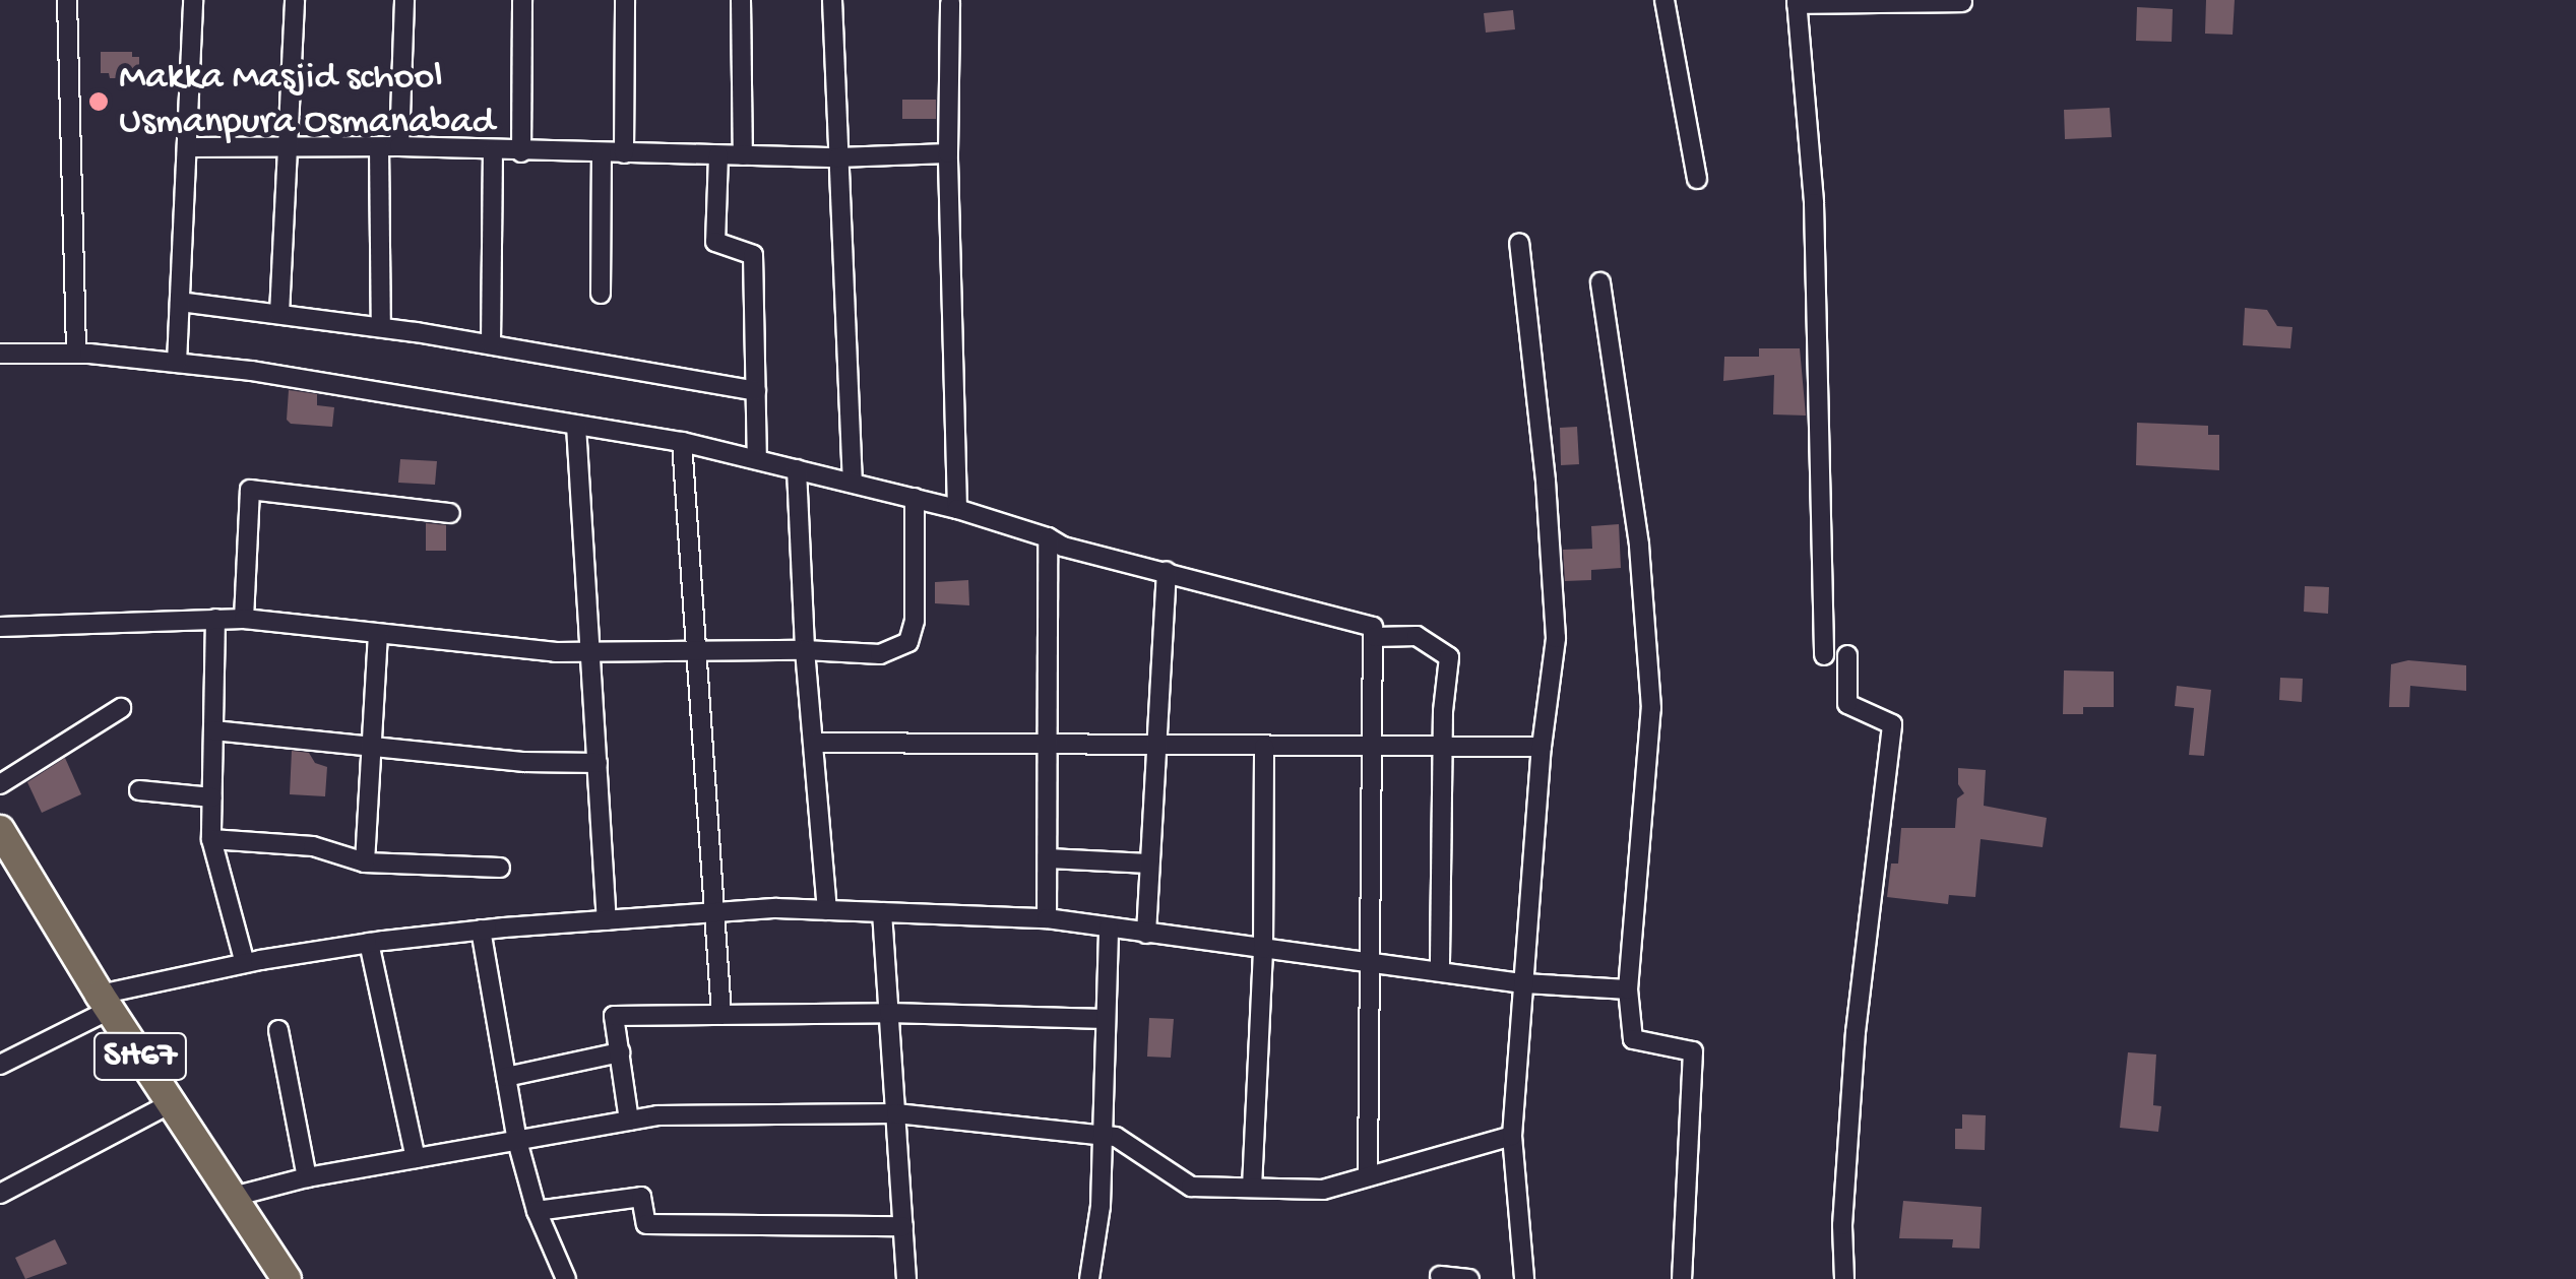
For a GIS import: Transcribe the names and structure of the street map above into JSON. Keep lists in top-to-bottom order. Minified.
{"streets":{"main road":["SH67"]},"places":["Makka Masjid school Usmanpura Osmanabad"]}
